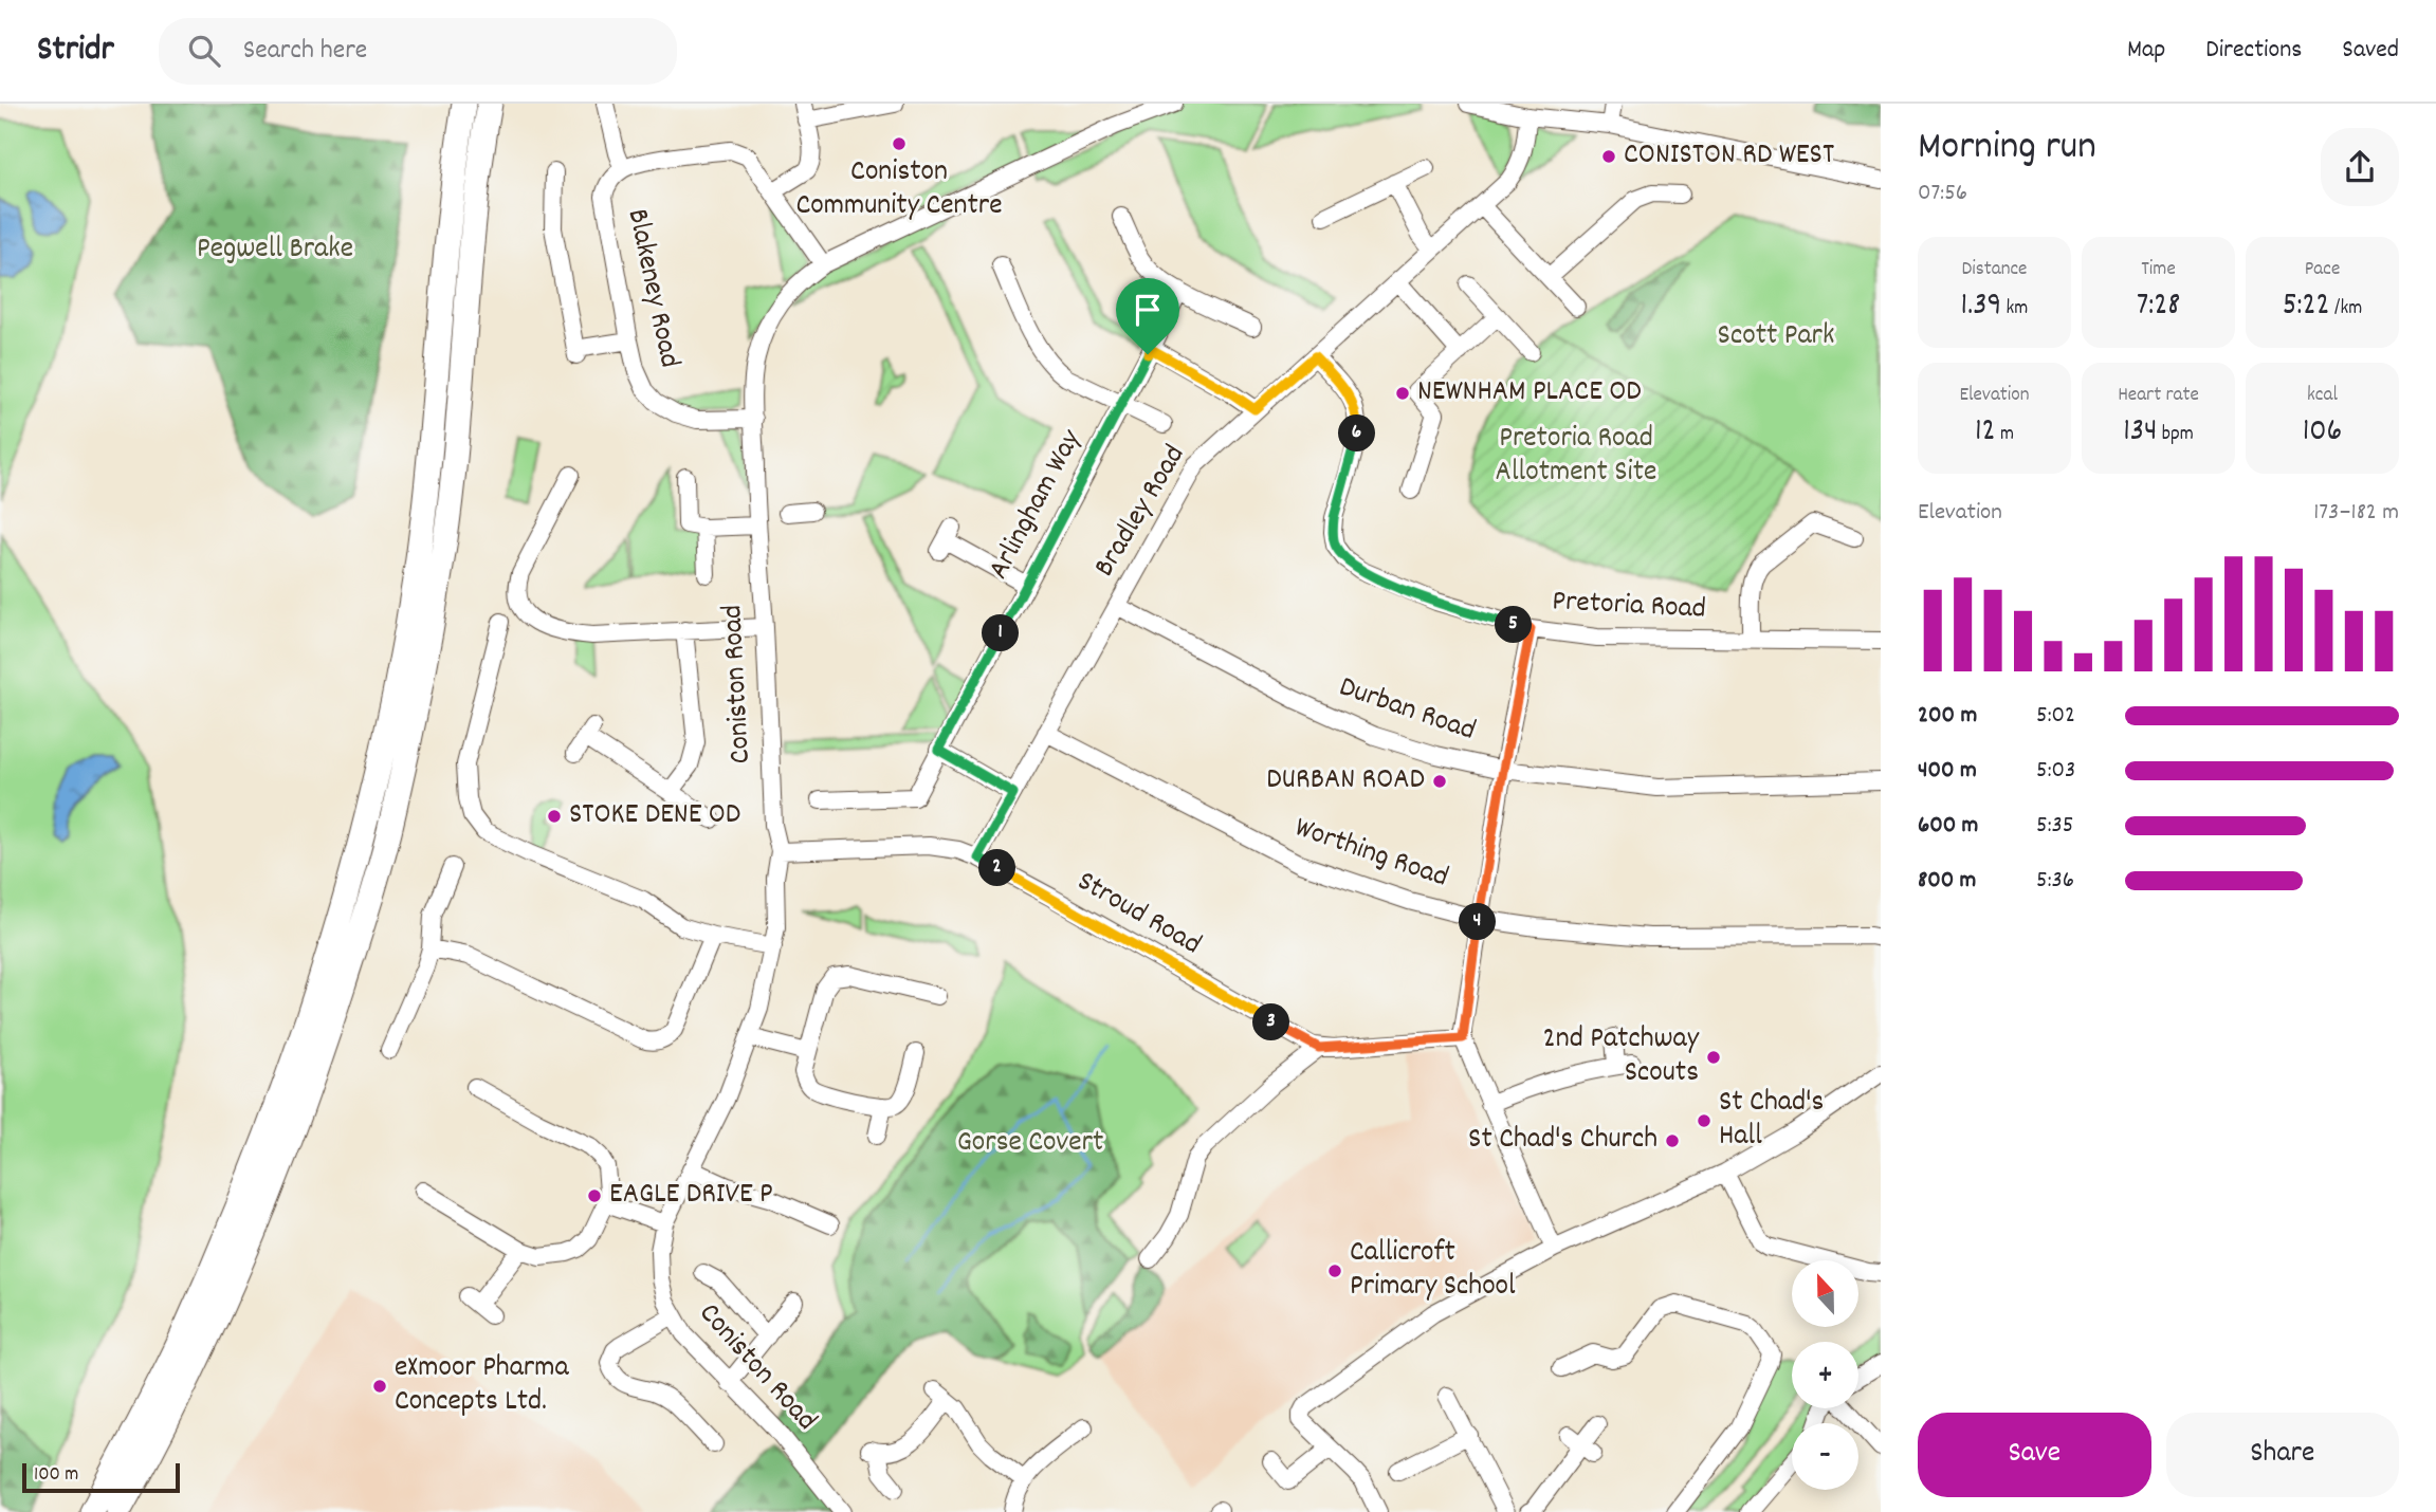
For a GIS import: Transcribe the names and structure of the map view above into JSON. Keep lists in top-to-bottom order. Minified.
{"streets":{"street":["Blakeney Road","Arlingham Way","Bradley Road","Pretoria Road","Coniston Road","Durban Road","Worthing Road","Stroud Road"]},"crossings":[["Blakeney Road","Coniston Road"],["Bradley Road","Pretoria Road"],["Bradley Road","Durban Road"],["Bradley Road","Worthing Road"],["Bradley Road","Stroud Road"],["Coniston Road","Stroud Road"]],"parks":["Pegwell Brake","Scott Park","Pretoria Road Allotment Site","Gorse Covert"],"places":["Coniston Community Centre","CONISTON RD WEST","NEWNHAM PLACE OD","DURBAN ROAD","STOKE DENE OD","2nd Patchway Scouts","St Chad's Hall","St Chad's Church","EAGLE DRIVE P","Callicroft Primary School","eXmoor Pharma Concepts Ltd."],"scale_bar":"100 m","north":"top","page":{"header":"Stridr","search":"Search here","nav":["Map","Directions","Saved"],"heading":["Morning run","07:56"],"stats":[["Distance","1.39 km"],["Time","7:28"],["Pace","5:22 /km"],["Elevation","12 m"],["Heart rate","134 bpm"],["kcal","106"]],"pins":["6","5","1","2","4","3"],"chart":["Elevation","173–182 m"],"list":[{"name":"200 m","note":"5:02"},{"name":"400 m","note":"5:03"},{"name":"600 m","note":"5:35"},{"name":"800 m","note":"5:36"}],"map_buttons":["+","−"],"buttons":["Save","Share"],"scale":"100 m"}}
